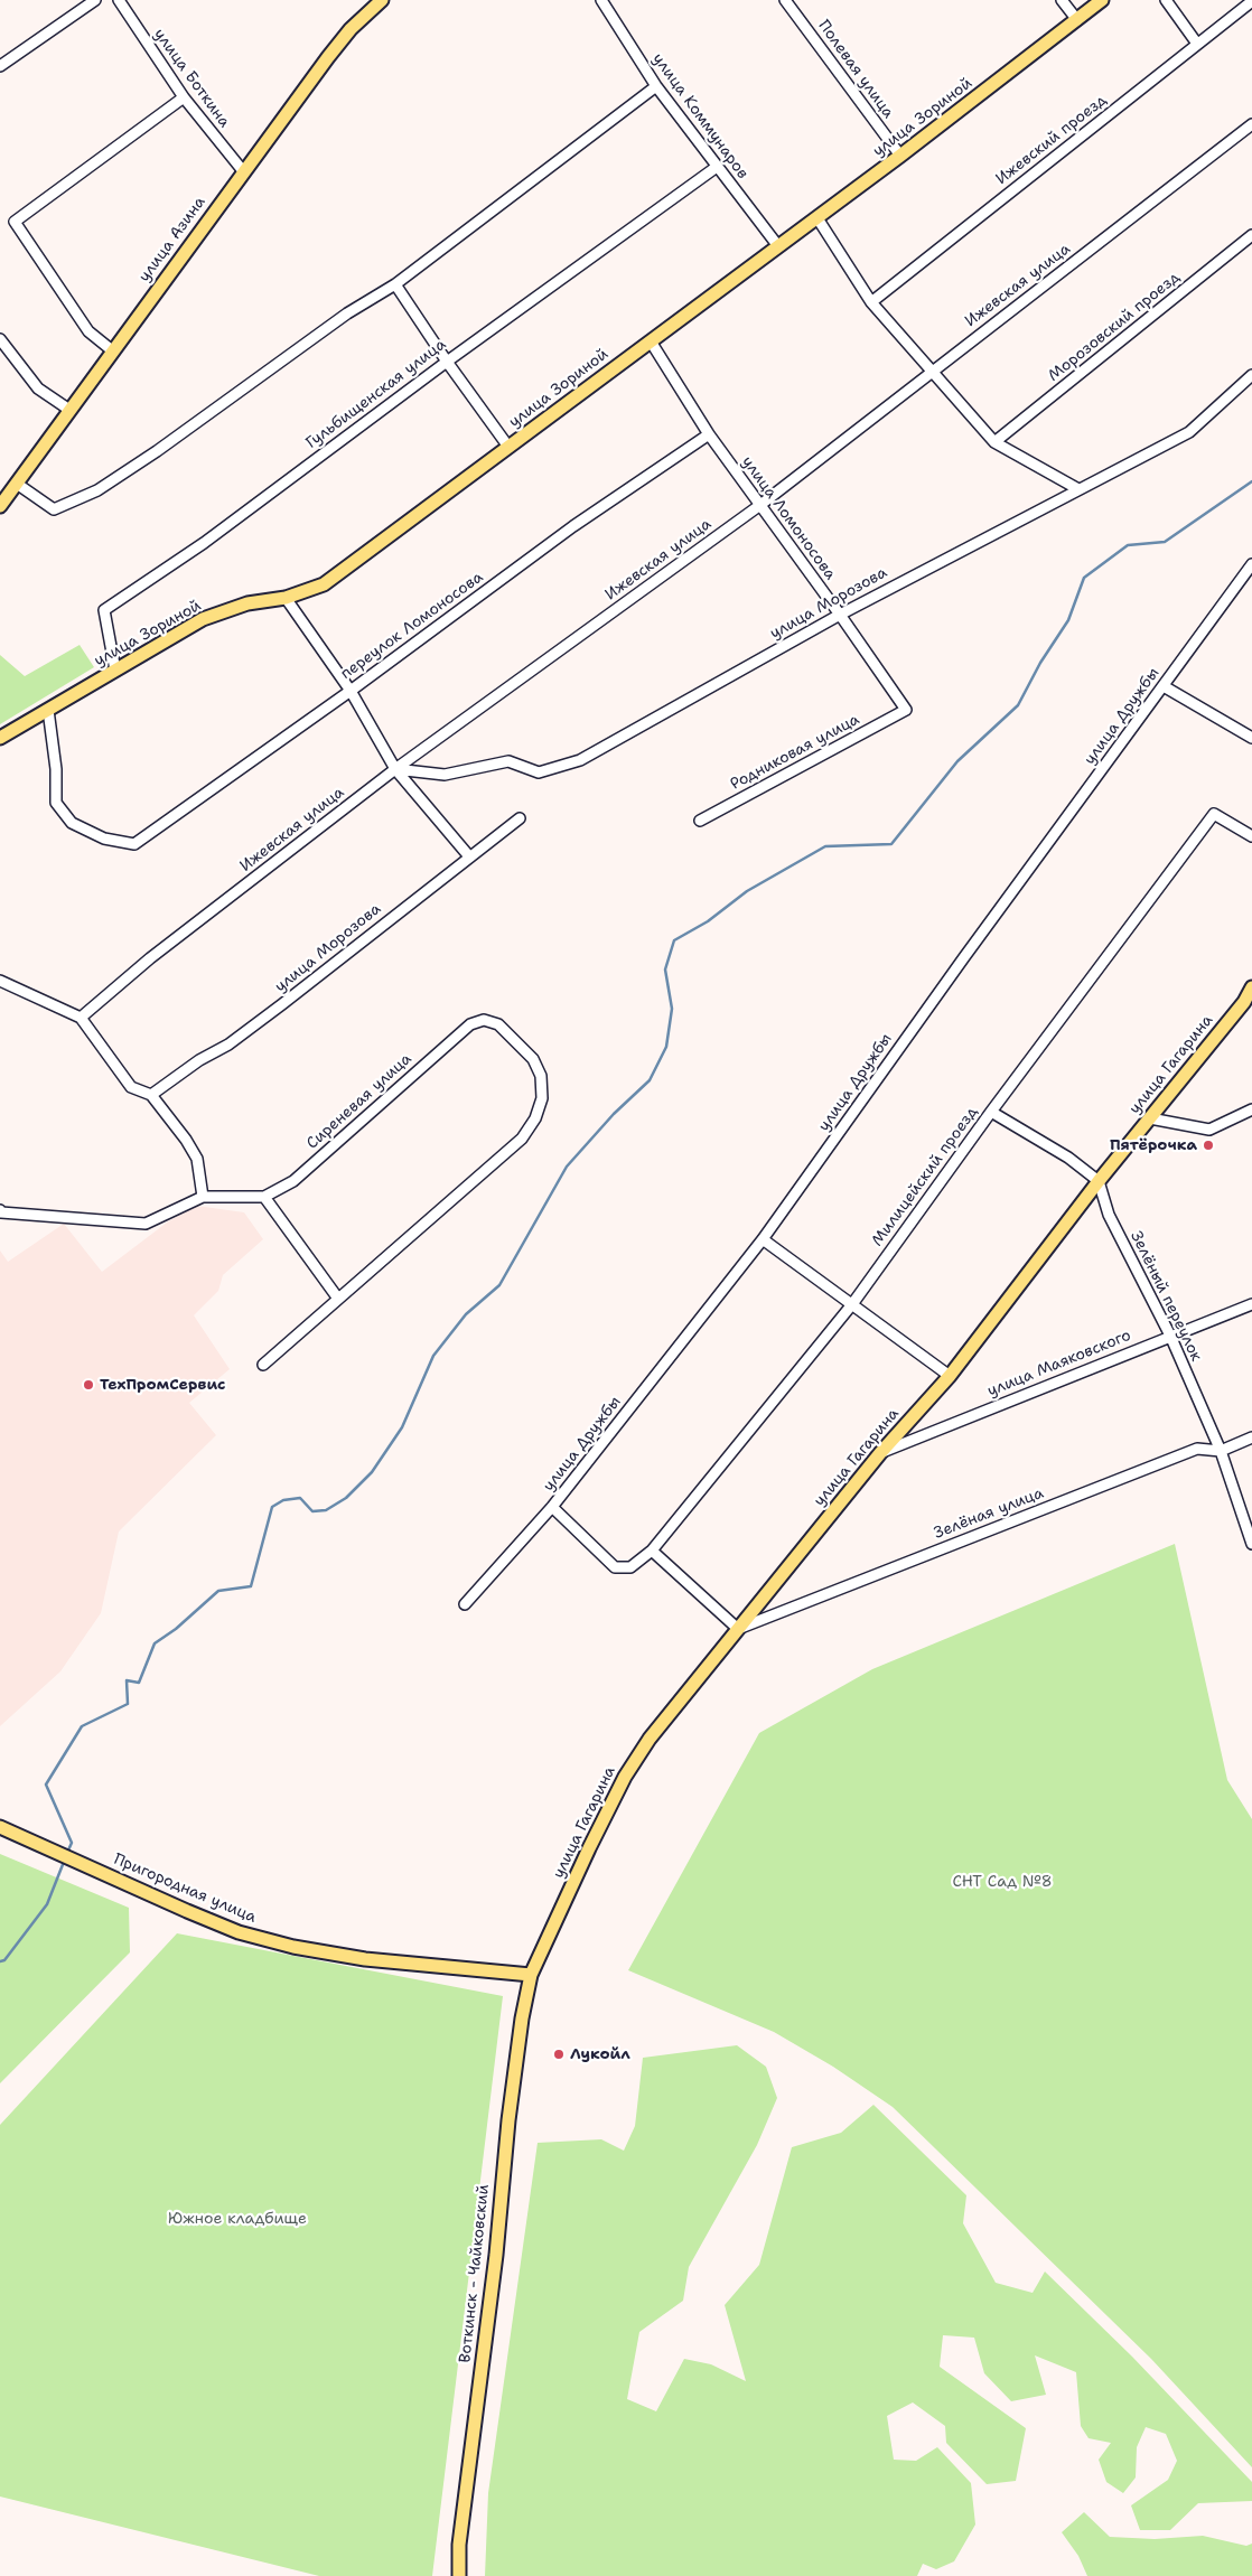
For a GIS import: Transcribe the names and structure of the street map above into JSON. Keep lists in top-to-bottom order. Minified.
{"streets":{"main road":["улица Зориной","улица Азина","улица Гагарина","Пригородная улица","Воткинск - Чайковский"],"street":["Полевая улица","улица Боткина","улица Коммунаров","Ижевский проезд","Ижевская улица","Морозовский проезд","Гульбищенская улица","улица Ломоносова","улица Морозова","переулок Ломоносова","улица Дружбы","Родниковая улица","Сиреневая улица","Милицейский проезд","Зелёный переулок","улица Маяковского","Зелёная улица"]},"crossings":[["Полевая улица","улица Зориной"],["улица Боткина","улица Азина"],["улица Коммунаров","улица Зориной"],["улица Коммунаров","Гульбищенская улица"],["улица Зориной","Гульбищенская улица"],["улица Зориной","улица Ломоносова"],["улица Зориной","переулок Ломоносова"],["Ижевская улица","улица Ломоносова"],["Ижевская улица","улица Морозова"],["улица Ломоносова","улица Морозова"],["улица Ломоносова","переулок Ломоносова"],["улица Ломоносова","Родниковая улица"],["улица Дружбы","Милицейский проезд"],["улица Гагарина","Зелёный переулок"],["улица Гагарина","улица Маяковского"],["улица Гагарина","Зелёная улица"],["улица Гагарина","Пригородная улица"],["улица Гагарина","Воткинск - Чайковский"],["Зелёный переулок","улица Маяковского"],["Зелёный переулок","Зелёная улица"],["Пригородная улица","Воткинск - Чайковский"]],"parks":["СНТ Сад №8","Южное кладбище"],"places":["Пятёрочка","ТехПромСервис","Лукойл"]}
